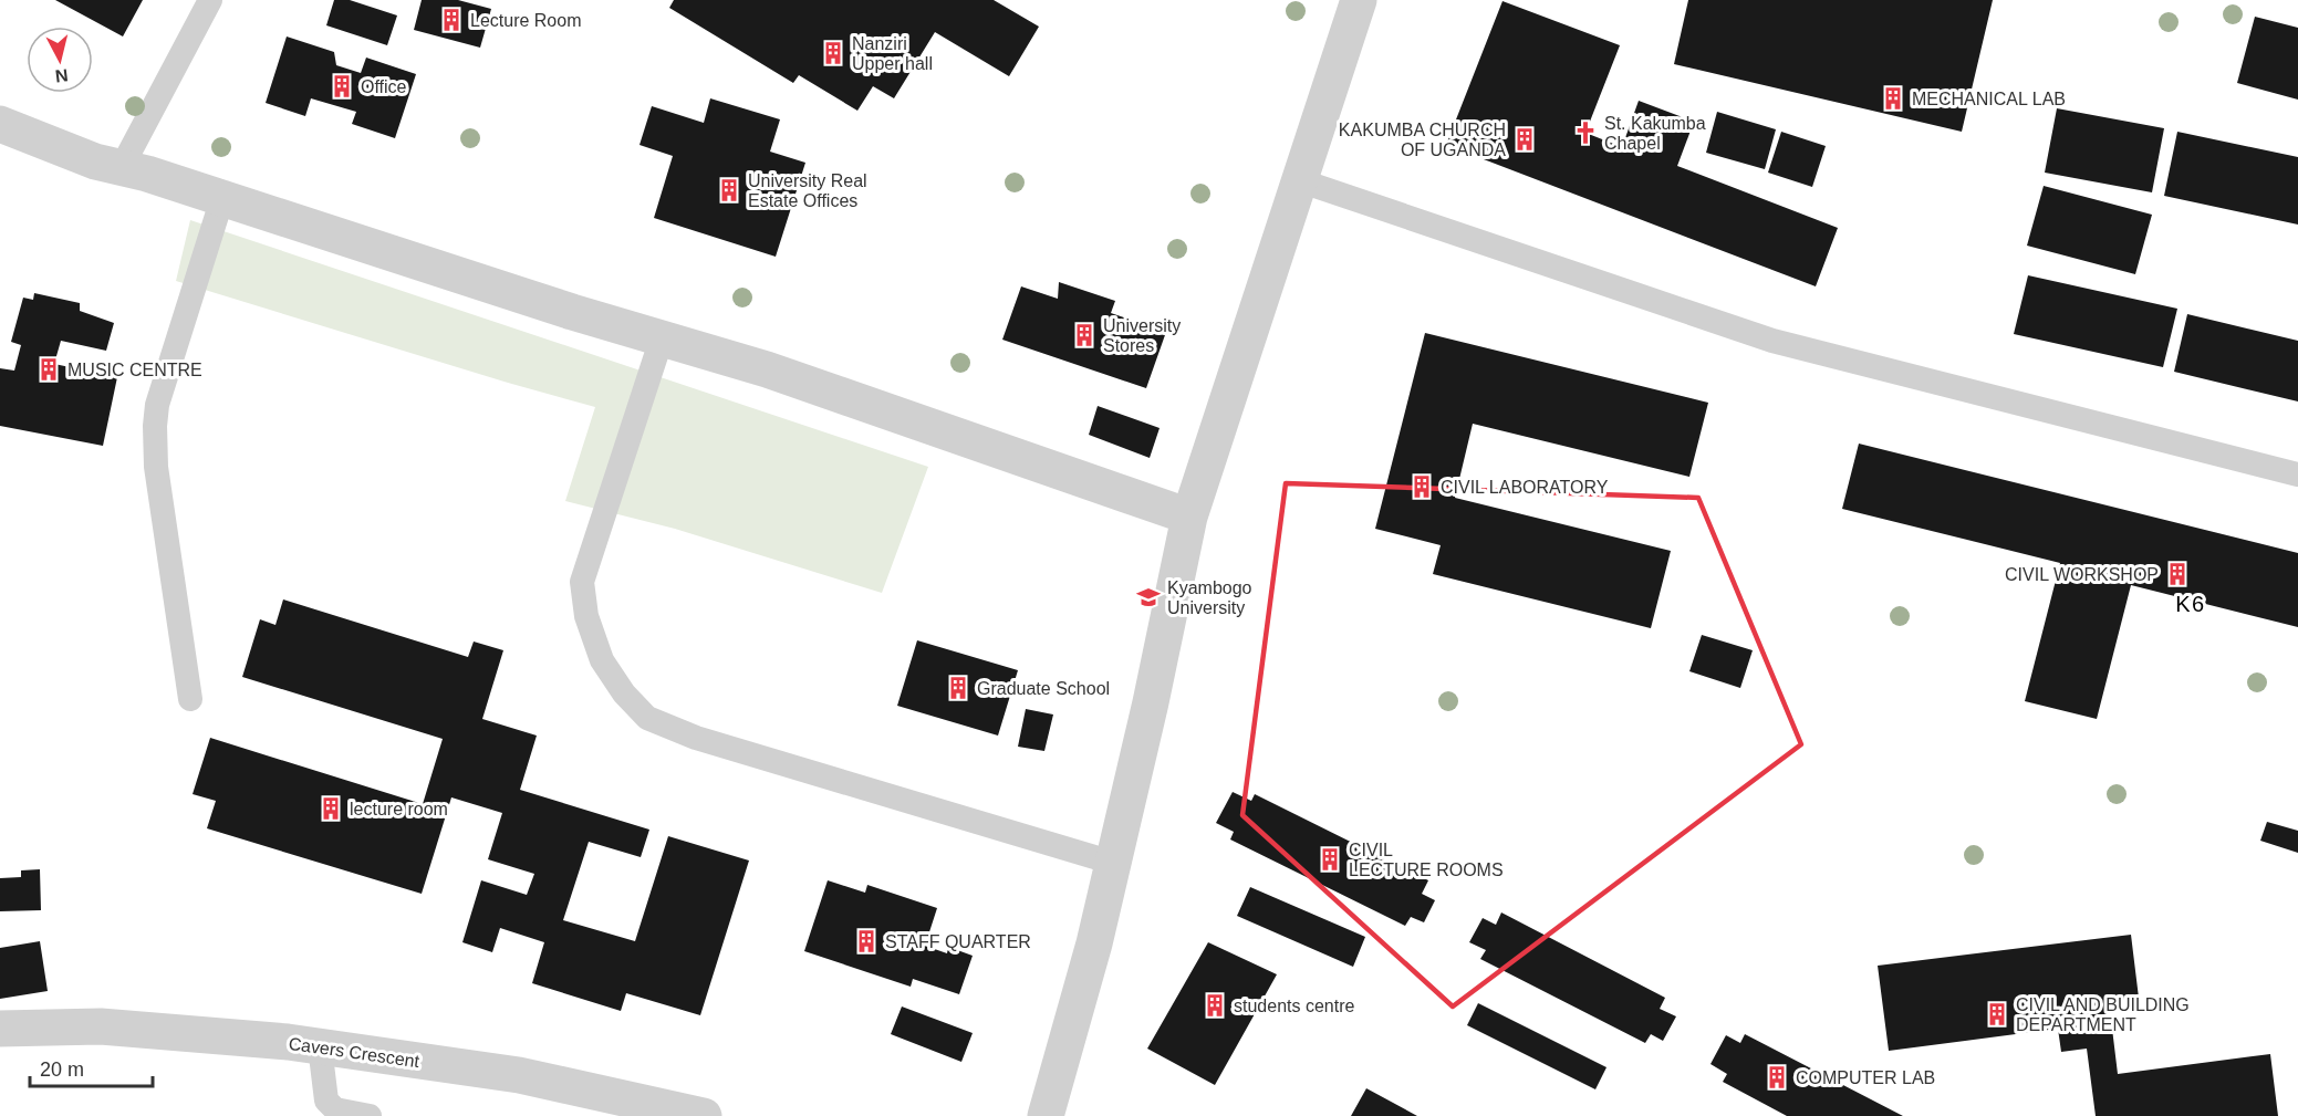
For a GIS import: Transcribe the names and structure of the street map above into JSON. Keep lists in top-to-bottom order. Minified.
{"streets":{"street":["Cavers Crescent"]},"districts":["K6"],"places":{"building":["Lecture Room","Nanziri Upper hall","Office","MECHANICAL LAB","KAKUMBA CHURCH OF UGANDA","University Real Estate Offices","University Stores","MUSIC CENTRE","CIVIL LABORATORY","CIVIL WORKSHOP","Graduate School","lecture room","CIVIL LECTURE ROOMS","STAFF QUARTER","students centre","CIVIL AND BUILDING DEPARTMENT","COMPUTER LAB"],"church":["St. Kakumba Chapel"],"school or university":["Kyambogo University"]},"scale_bar":"20 m","north":"bottom"}
